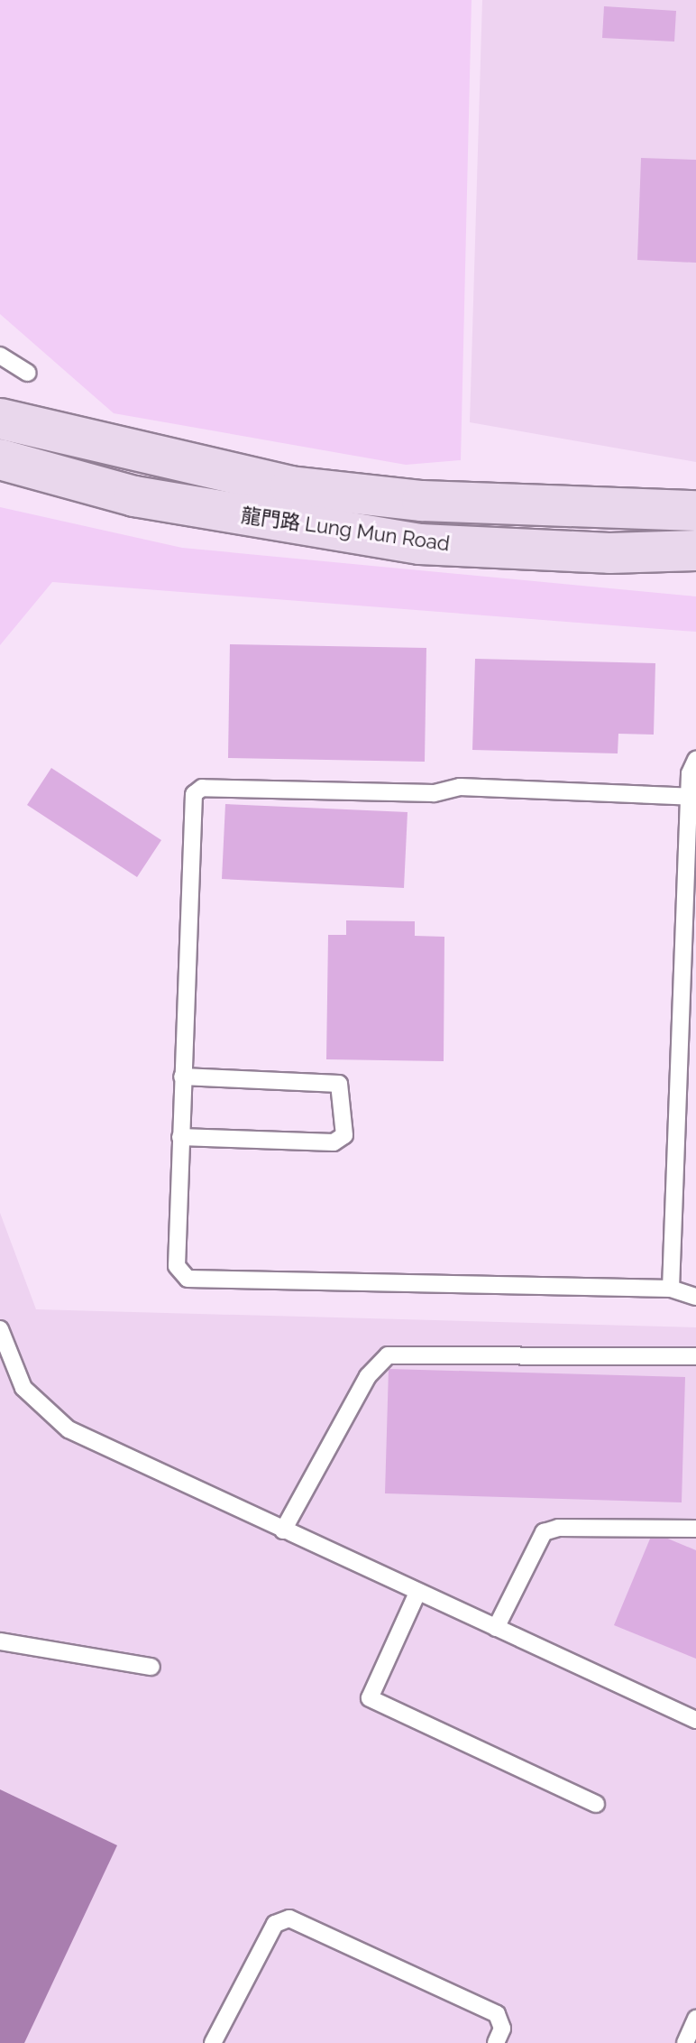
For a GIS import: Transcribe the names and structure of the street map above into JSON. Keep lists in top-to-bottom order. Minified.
{"streets":{"main road":["龍門路 Lung Mun Road"]}}
